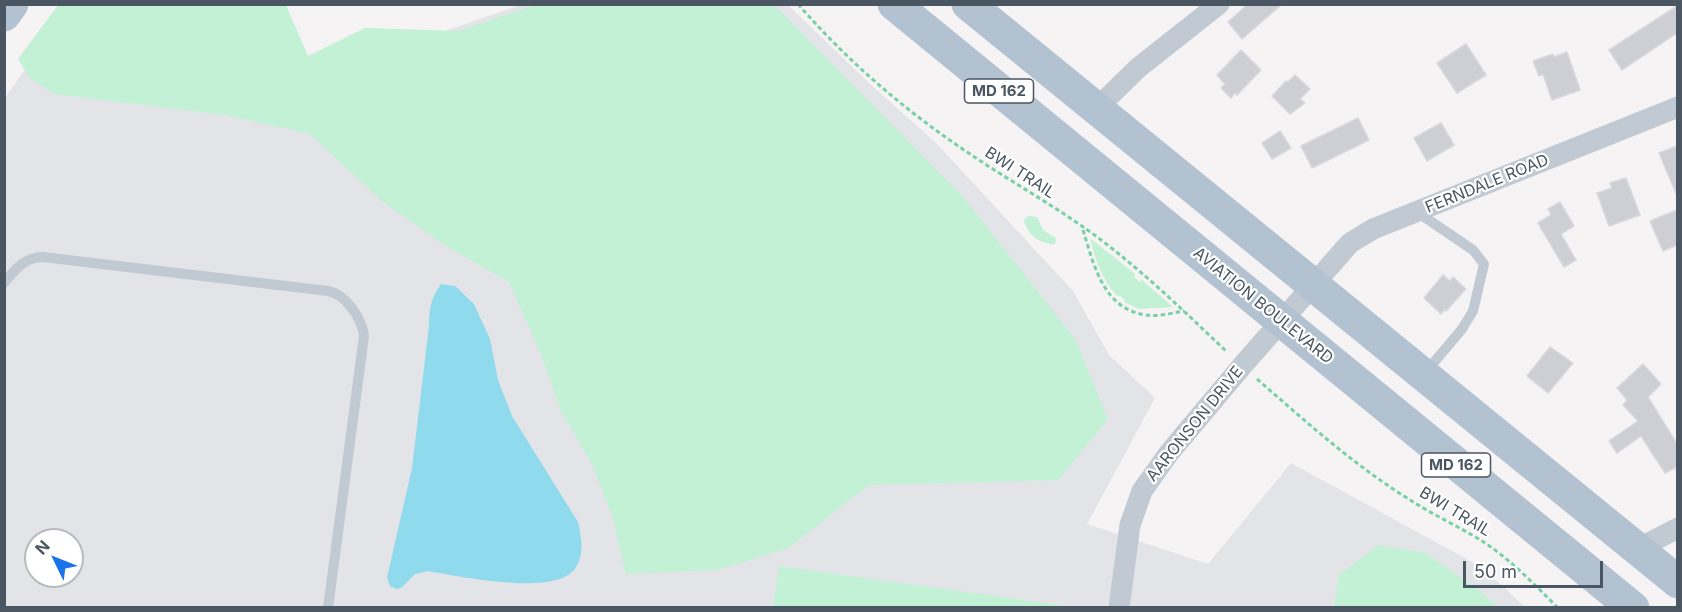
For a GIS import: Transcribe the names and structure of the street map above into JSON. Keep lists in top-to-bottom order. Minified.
{"streets":{"main road":["MD 162","AVIATION BOULEVARD"],"street":["FERNDALE ROAD","AARONSON DRIVE"],"path":["BWI TRAIL"]},"crossings":[["MD 162","FERNDALE ROAD"],["FERNDALE ROAD","AVIATION BOULEVARD"],["FERNDALE ROAD","AARONSON DRIVE"],["AVIATION BOULEVARD","AARONSON DRIVE"]],"scale_bar":"50 m","north":"top left"}
